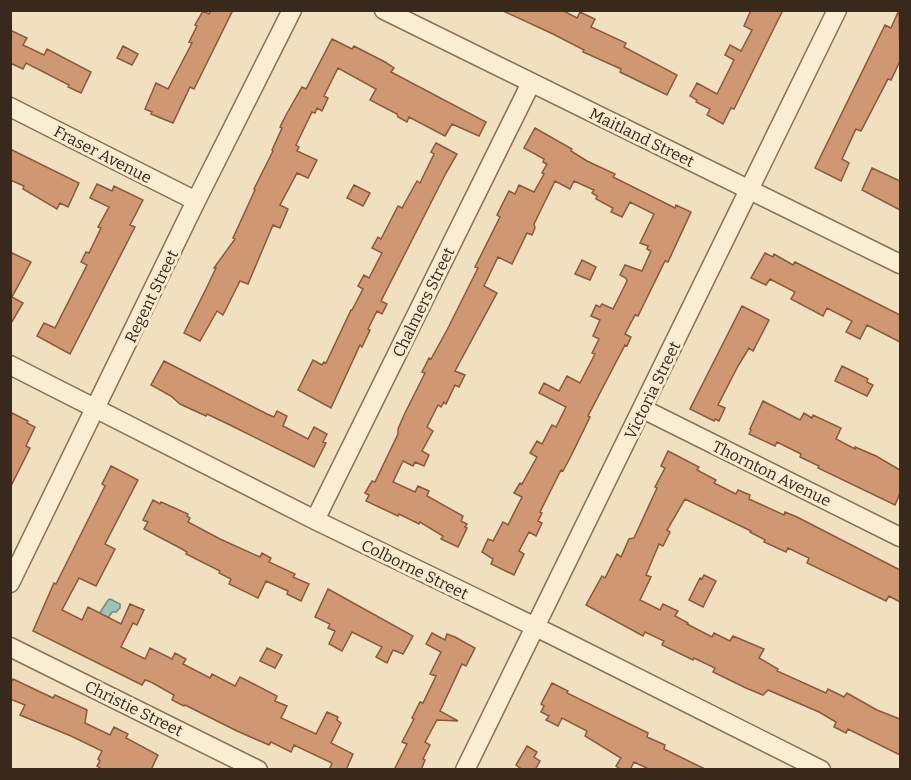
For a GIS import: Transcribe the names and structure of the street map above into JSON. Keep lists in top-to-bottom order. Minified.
{"streets":{"street":["Maitland Street","Fraser Avenue","Regent Street","Chalmers Street","Victoria Street","Thornton Avenue","Colborne Street","Christie Street"]},"crossings":[["Maitland Street","Chalmers Street"],["Maitland Street","Victoria Street"],["Fraser Avenue","Regent Street"],["Regent Street","Colborne Street"],["Chalmers Street","Colborne Street"],["Victoria Street","Thornton Avenue"],["Victoria Street","Colborne Street"]]}
